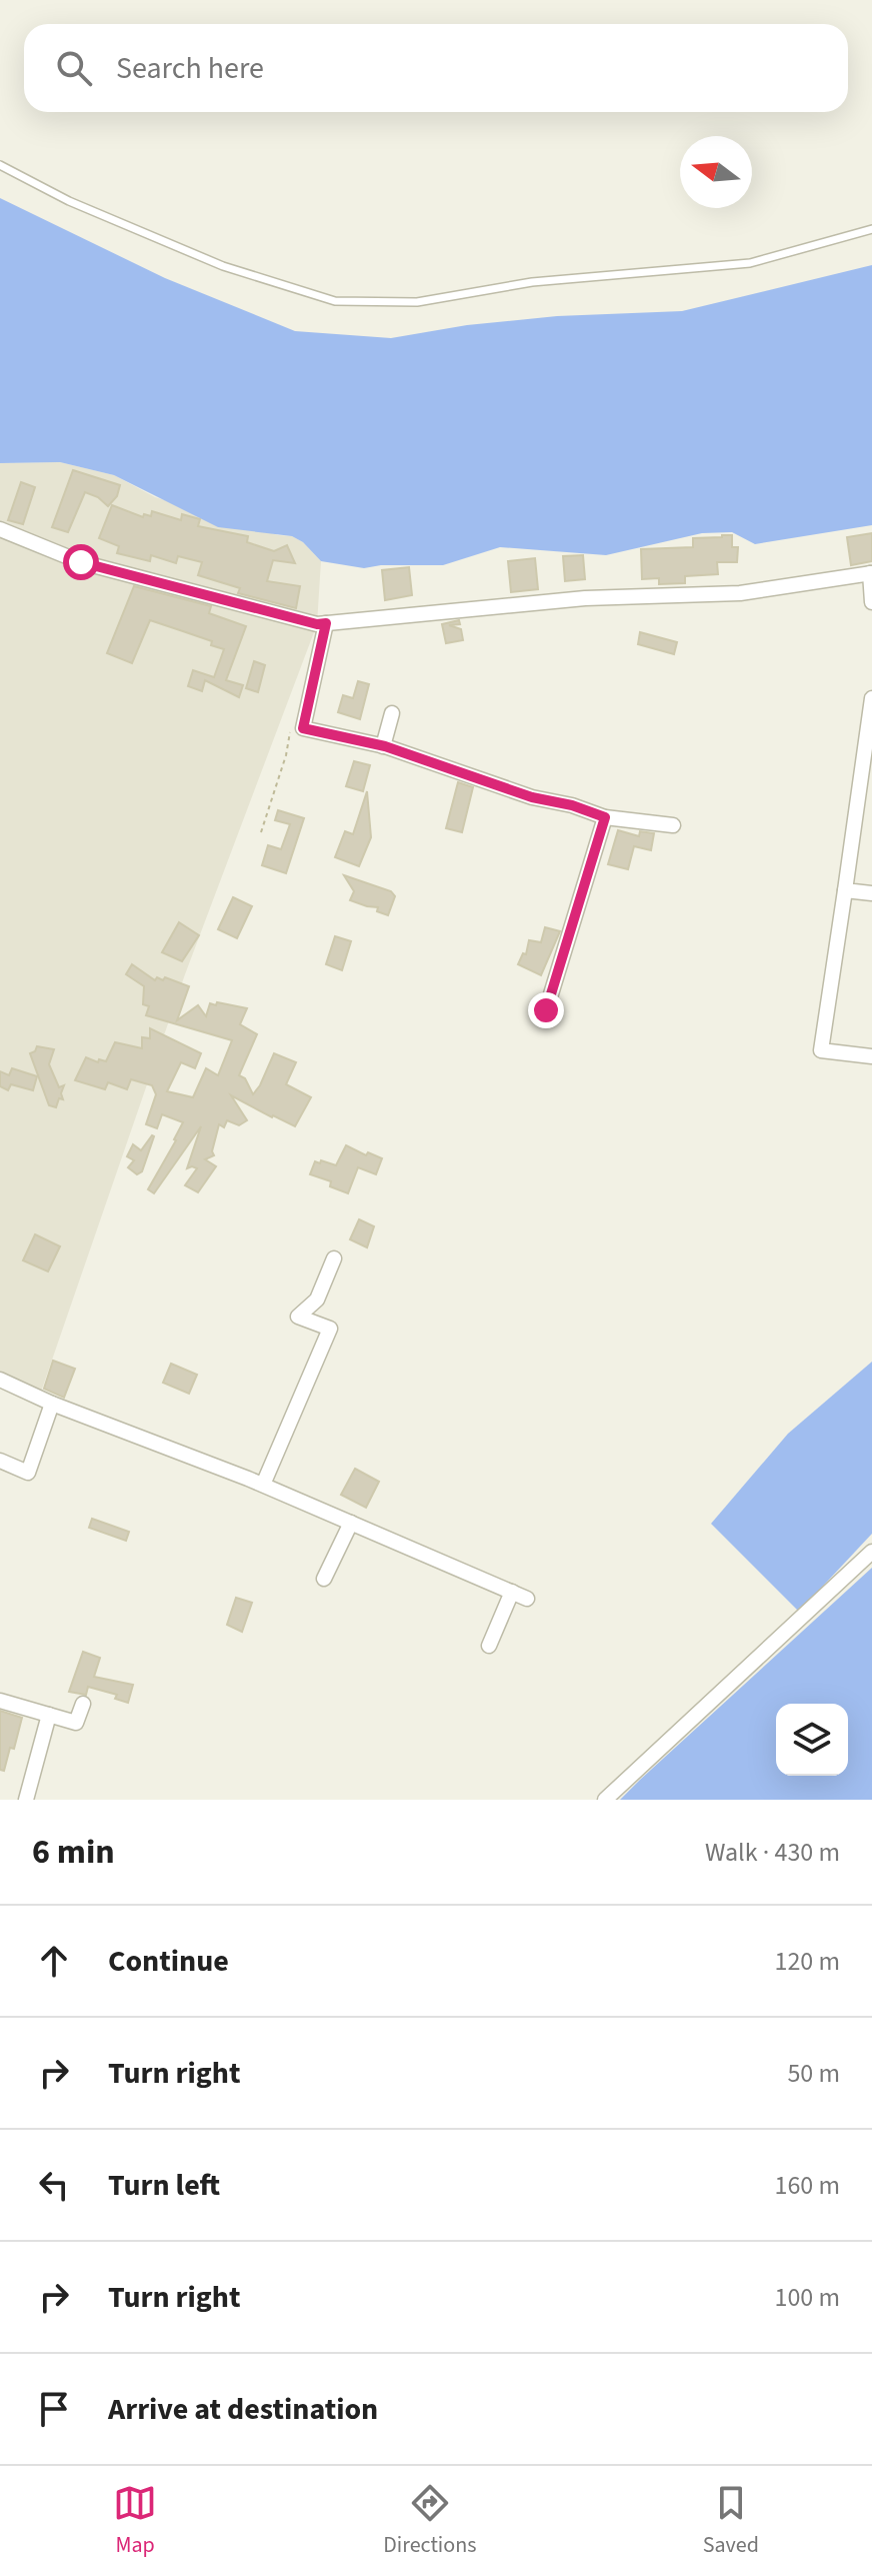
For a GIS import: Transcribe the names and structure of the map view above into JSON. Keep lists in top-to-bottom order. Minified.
{"north":"left","page":{"search":"Search here","heading":["6 min","Walk · 430 m"],"list":[["Continue","120 m"],["Turn right","50 m"],["Turn left","160 m"],["Turn right","100 m"],"Arrive at destination"],"nav":["Map","Directions","Saved"]}}
